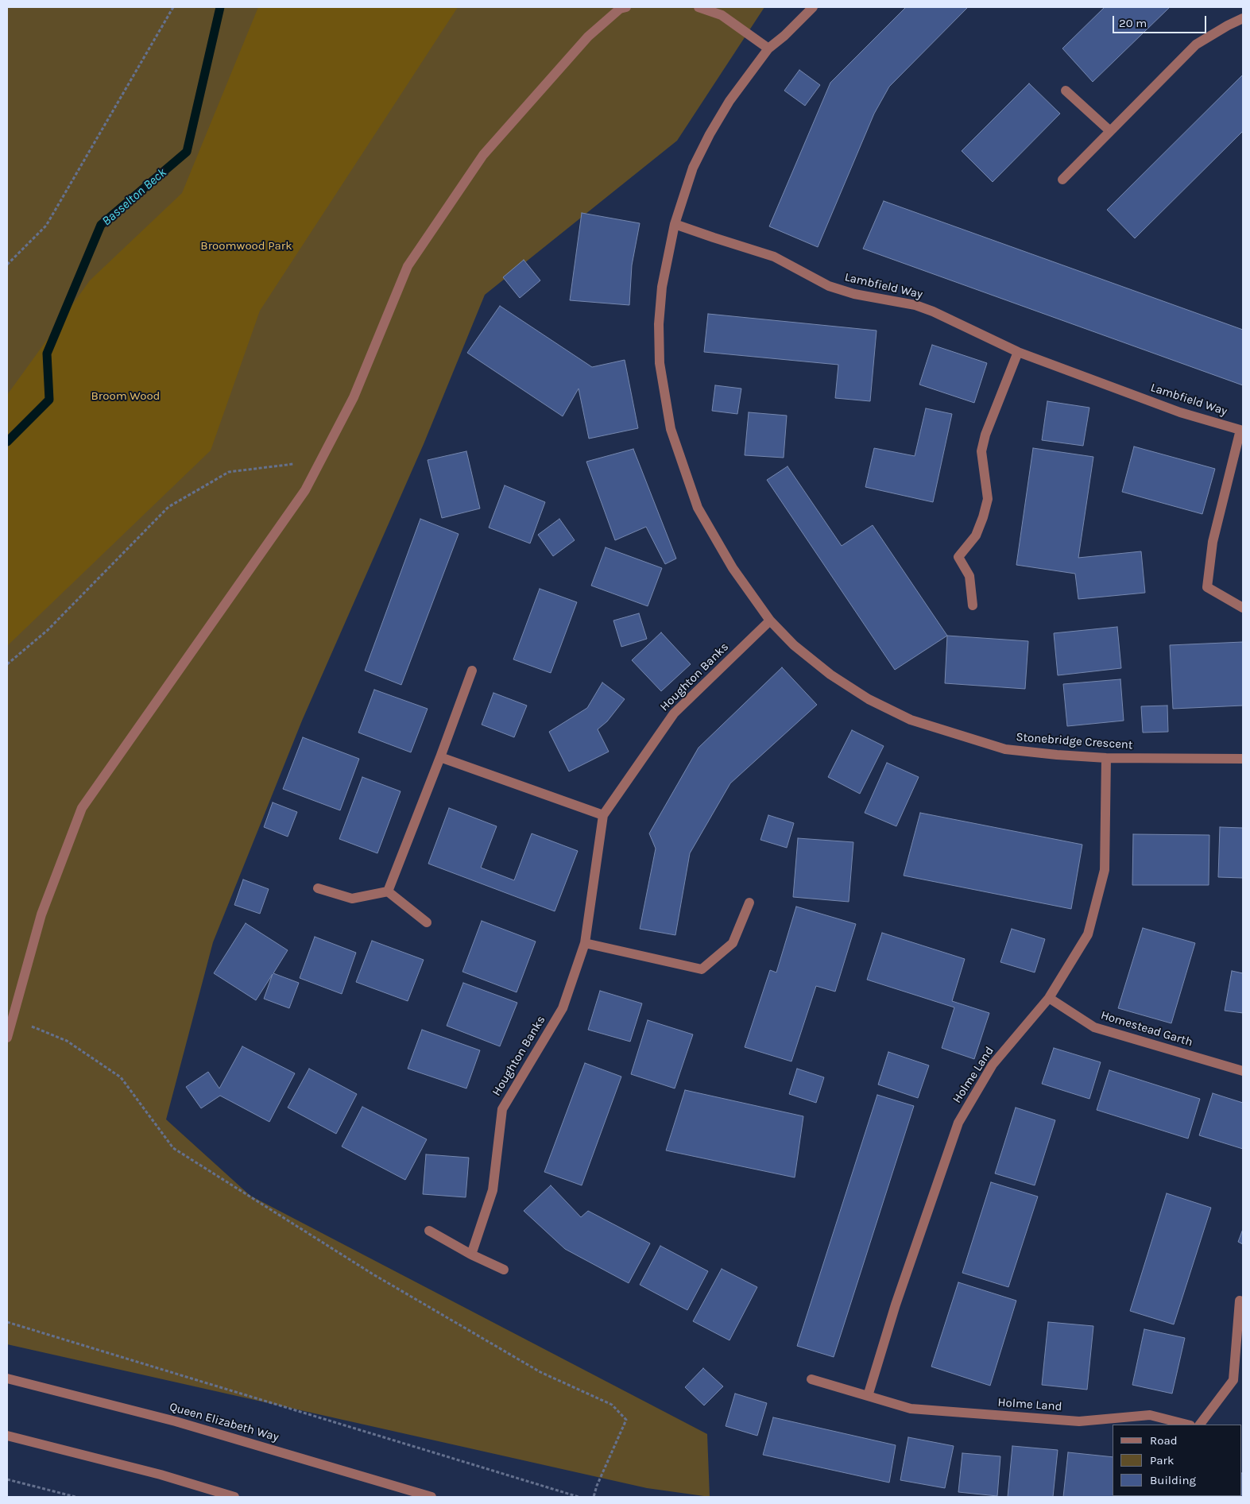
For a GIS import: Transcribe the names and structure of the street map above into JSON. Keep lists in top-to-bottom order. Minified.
{"streets":{"street":["Lambfield Way","Houghton Banks","Stonebridge Crescent","Homestead Garth","Holme Land","Queen Elizabeth Way"]},"crossings":[["Lambfield Way","Stonebridge Crescent"],["Houghton Banks","Stonebridge Crescent"],["Stonebridge Crescent","Holme Land"],["Homestead Garth","Holme Land"]],"water":["Basselton Beck"],"parks":["Broomwood Park","Broom Wood"],"legend":["Road","Park","Building"],"scale_bar":"20 m"}
